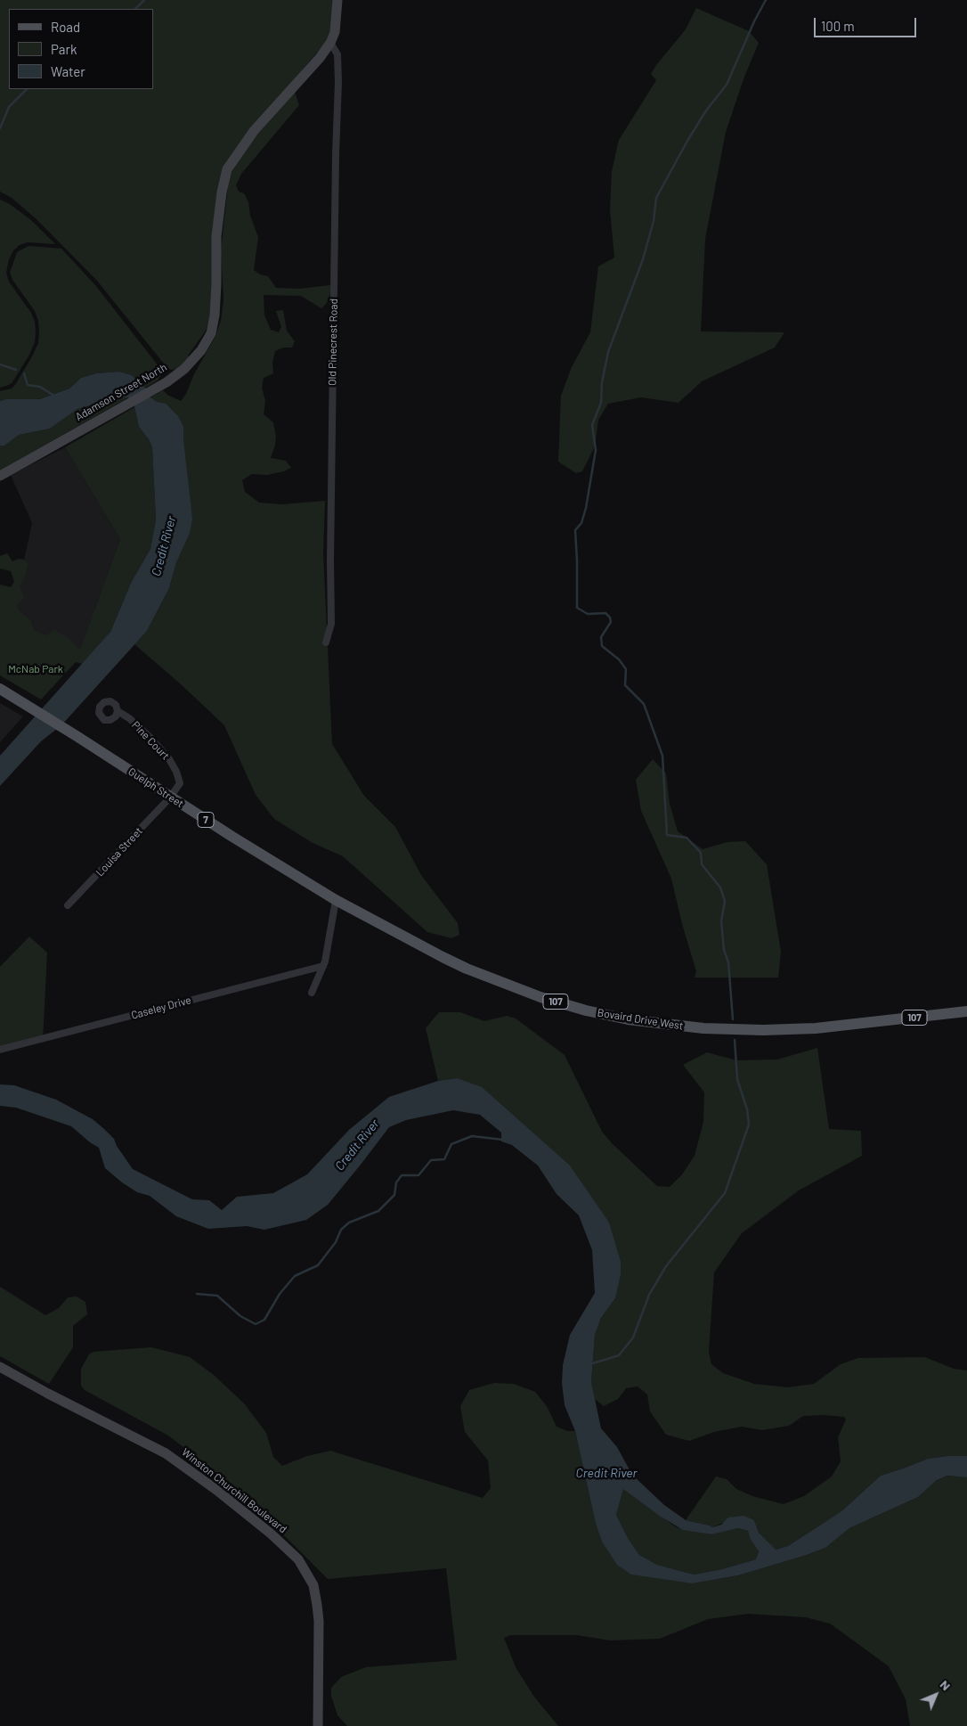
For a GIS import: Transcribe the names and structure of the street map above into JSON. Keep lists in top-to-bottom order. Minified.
{"streets":{"main road":["Adamson Street North","Guelph Street","7","107","Bovaird Drive West","Winston Churchill Boulevard"],"street":["Old Pinecrest Road","Pine Court","Louisa Street","Caseley Drive"]},"crossings":[["Old Pinecrest Road","Adamson Street North"],["Pine Court","Guelph Street"],["Pine Court","Louisa Street"],["Guelph Street","Louisa Street"],["Guelph Street","Bovaird Drive West"]],"water":["Credit River"],"parks":["McNab Park"],"legend":["Road","Park","Water"],"scale_bar":"100 m","north":"top right"}
